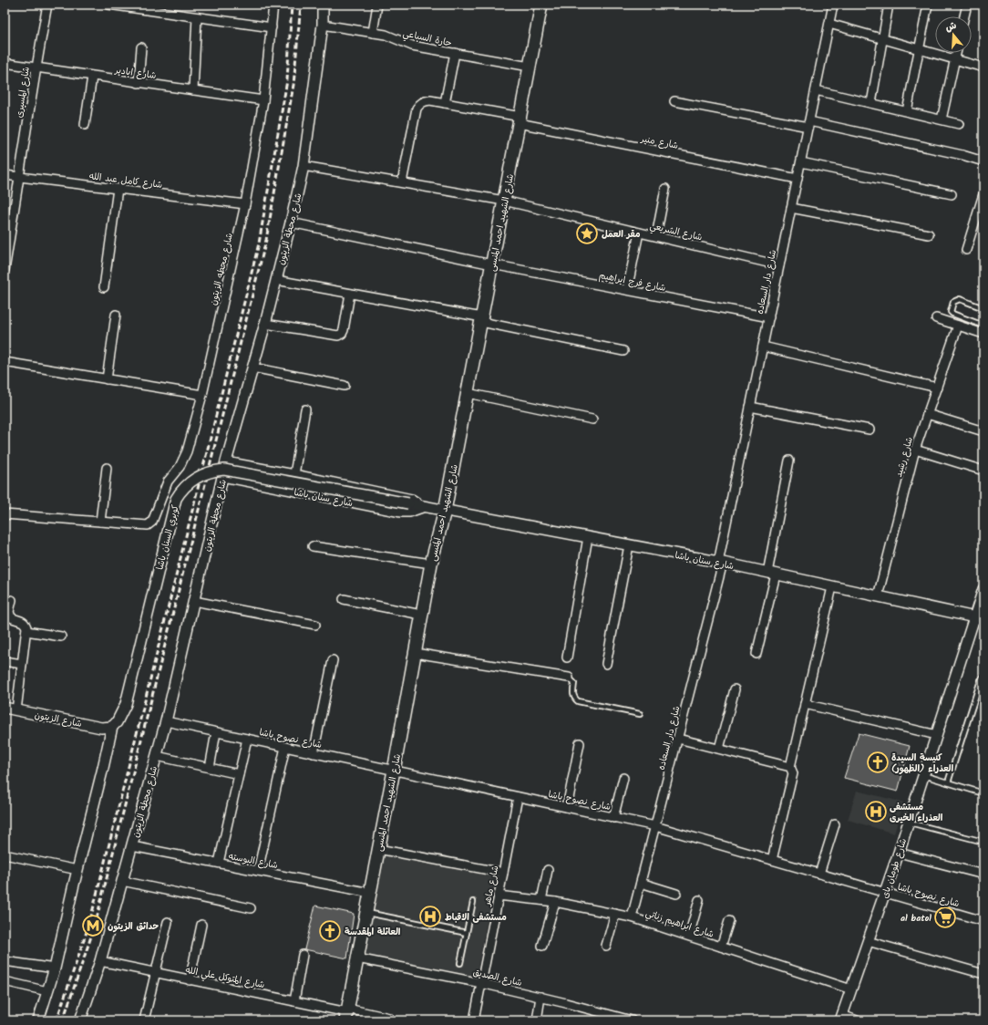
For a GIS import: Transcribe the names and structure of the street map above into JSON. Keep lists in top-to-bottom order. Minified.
{"streets":{"main road":["شارع الشهيد احمد المنسى"],"street":["حارة السباعي","شارع ابادير","شارع المسيرى","شارع منير","شارع كامل عبد الله","شارع محطة الزيتون","شارع الشريعي","شارع محطه الزيتون","شارع فرج ابراهيم","شارع دار السعاده","شارع رشيد","شارع سنان باشا","كوبري السنان باشا","شارع الزيتون","شارع نصوح باشا","شارع البوسته","شارع طومان باى","شارع ماهر","شارع ابراهيم زناتي","شارع المتوكل علي الله","شارع الصديق"]},"crossings":[["حارة السباعي","شارع الشهيد احمد المنسى"],["حارة السباعي","شارع محطة الزيتون"],["شارع ابادير","شارع المسيرى"],["شارع ابادير","شارع محطه الزيتون"],["شارع المسيرى","شارع كامل عبد الله"],["شارع منير","شارع الشهيد احمد المنسى"],["شارع منير","شارع الشريعي"],["شارع منير","شارع دار السعاده"],["شارع كامل عبد الله","شارع محطه الزيتون"],["شارع الشهيد احمد المنسى","شارع الشريعي"],["شارع الشهيد احمد المنسى","شارع فرج ابراهيم"],["شارع الشهيد احمد المنسى","شارع سنان باشا"],["شارع الشهيد احمد المنسى","شارع نصوح باشا"],["شارع الشهيد احمد المنسى","شارع البوسته"],["شارع الشهيد احمد المنسى","شارع المتوكل علي الله"],["شارع الشهيد احمد المنسى","شارع الصديق"],["شارع محطة الزيتون","شارع الشريعي"],["شارع محطة الزيتون","شارع فرج ابراهيم"],["شارع محطة الزيتون","شارع سنان باشا"],["شارع محطة الزيتون","شارع نصوح باشا"],["شارع محطة الزيتون","شارع البوسته"],["شارع محطة الزيتون","شارع المتوكل علي الله"],["شارع الشريعي","شارع دار السعاده"],["شارع فرج ابراهيم","شارع دار السعاده"],["شارع دار السعاده","شارع سنان باشا"],["شارع دار السعاده","شارع نصوح باشا"],["شارع دار السعاده","شارع ابراهيم زناتي"],["شارع رشيد","شارع سنان باشا"],["شارع سنان باشا","كوبري السنان باشا"],["شارع سنان باشا","شارع طومان باى"],["كوبري السنان باشا","شارع الزيتون"],["شارع نصوح باشا","شارع طومان باى"],["شارع نصوح باشا","شارع ماهر"],["شارع طومان باى","شارع ابراهيم زناتي"],["شارع ماهر","شارع ابراهيم زناتي"],["شارع ماهر","شارع الصديق"]],"places":{"place":["مقر العمل"],"church":["كنيسة السيدة العذراء (الظهور)","العائلة المقدسة"],"hospital":["مستشفى العذراء الخيرى","مستشفى الاقباط"],"supermarket":["al batol"],"metro station":["حدائق الزيتون"]},"north":"top"}
